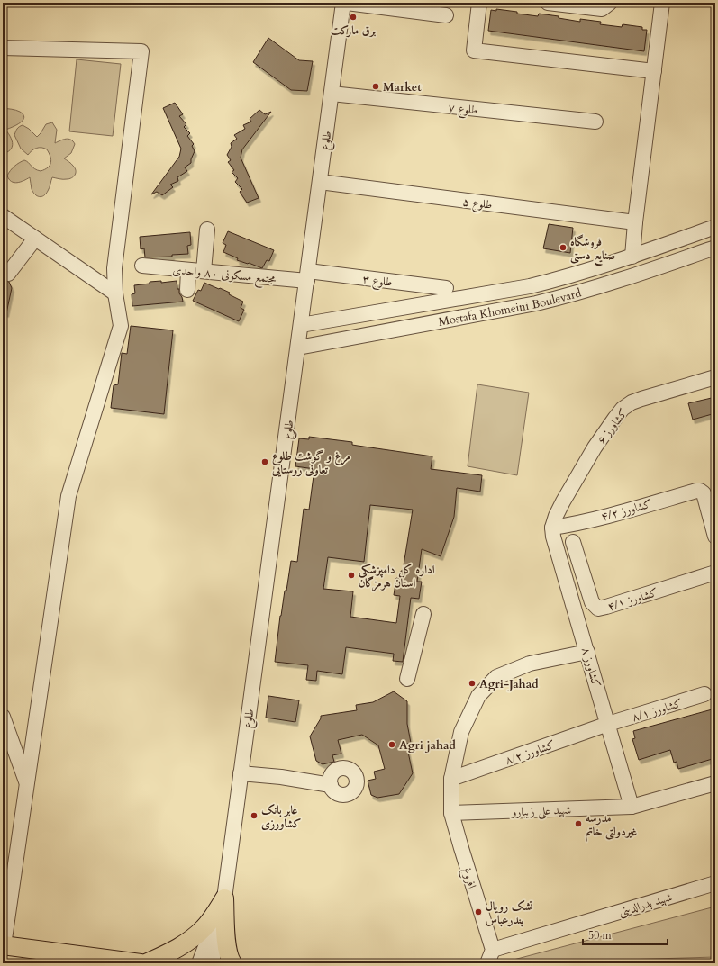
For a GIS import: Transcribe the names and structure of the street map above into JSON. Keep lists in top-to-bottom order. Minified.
{"streets":{"street":["طلوع ۷","طلوع","طلوع ۵","مجتمع مسکونی ۸۰ واحدی","طلوع ۳","Mostafa Khomeini Boulevard","کشاورز ۶","کشاورز ۴/۲","کشاورز ۴/۱","کشاورز ۸","کشاورز ۸/۱","کشاورز ۸/۲","شهید علی زیبارو","افروغ","شهید بدرالدینی"]},"crossings":[["طلوع ۷","طلوع"],["طلوع","طلوع ۵"],["طلوع","مجتمع مسکونی ۸۰ واحدی"],["طلوع","طلوع ۳"],["طلوع","Mostafa Khomeini Boulevard"],["مجتمع مسکونی ۸۰ واحدی","طلوع ۳"],["کشاورز ۶","کشاورز ۴/۲"],["کشاورز ۶","کشاورز ۸"],["کشاورز ۴/۲","کشاورز ۸"],["کشاورز ۸","کشاورز ۸/۱"],["کشاورز ۸","کشاورز ۸/۲"],["کشاورز ۸","شهید علی زیبارو"],["کشاورز ۸","افروغ"],["کشاورز ۸/۱","کشاورز ۸/۲"],["کشاورز ۸/۲","افروغ"],["شهید علی زیبارو","افروغ"],["افروغ","شهید بدرالدینی"]],"places":["برق مارکت","Market","فروشگاه صنایع دستی","مرغ و گوشت طلوع تعاونی روستایی","اداره کل دامپزشکی استان هرمزگان","Agri-Jahad","Agri jahad","عابر بانک کشاورزی","مدرسه غیردولتی خاتم","تشک رویال بندرعباس"],"scale_bar":"50 m"}
